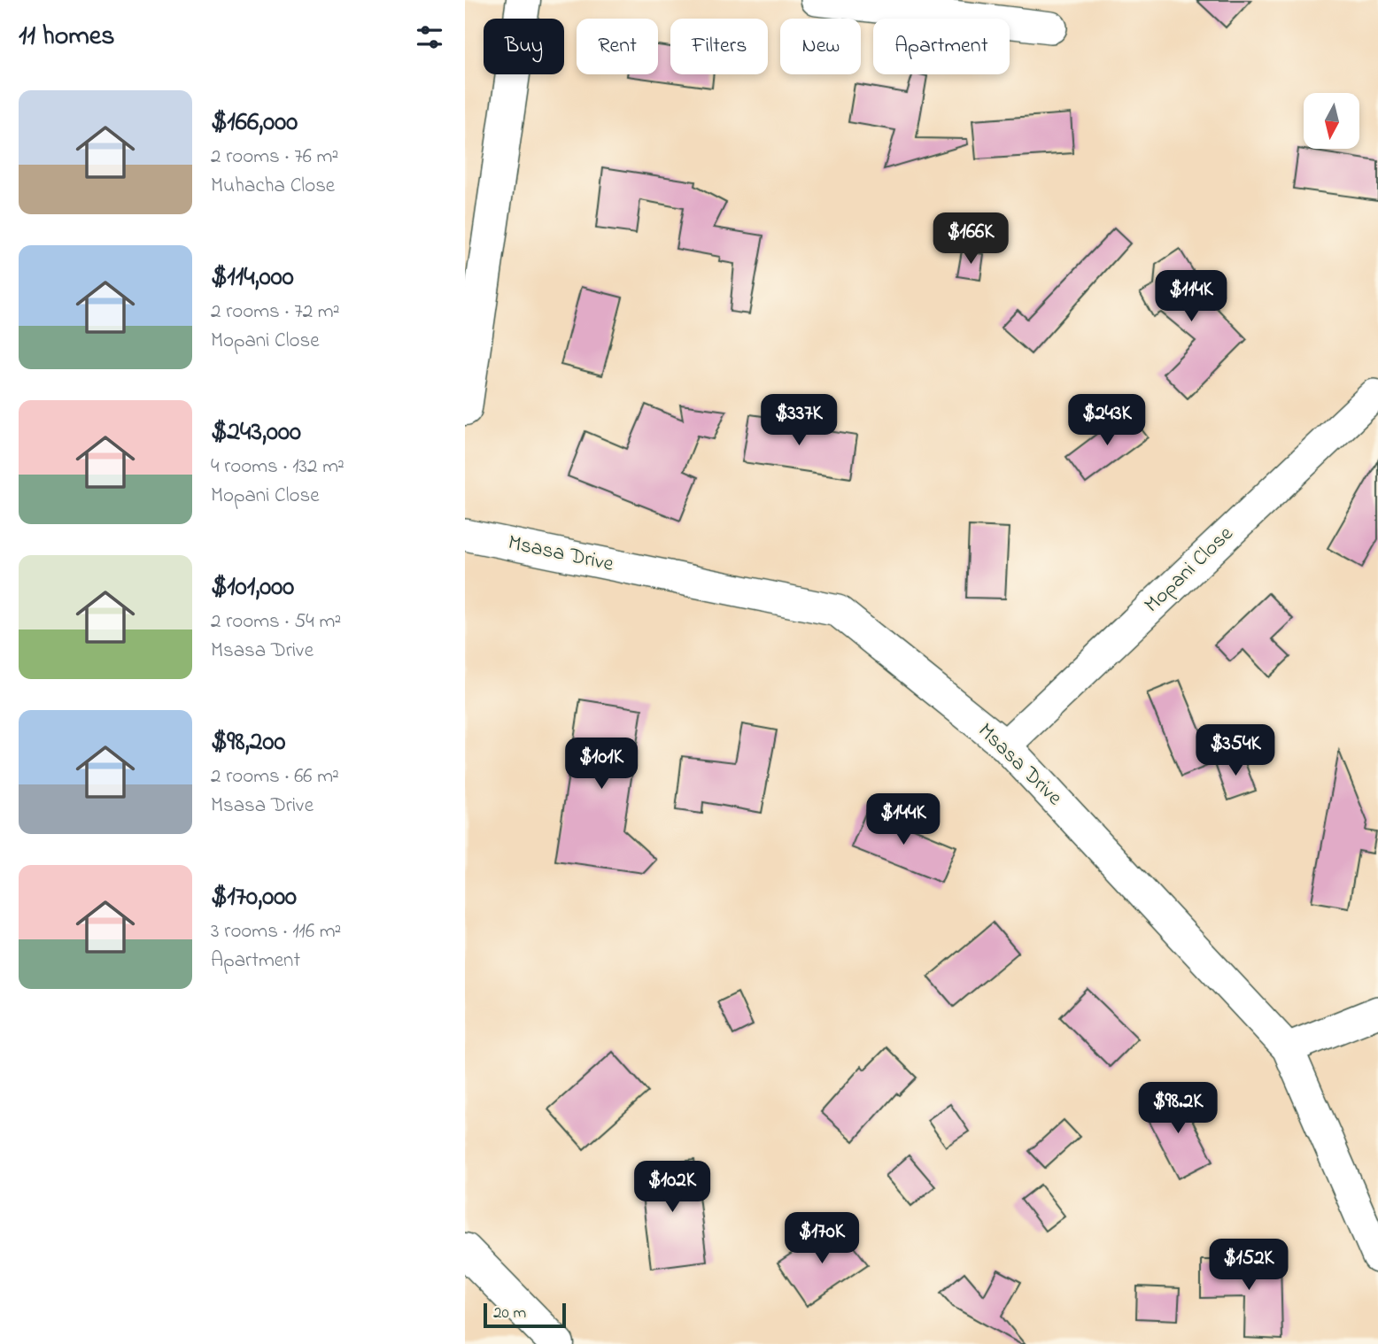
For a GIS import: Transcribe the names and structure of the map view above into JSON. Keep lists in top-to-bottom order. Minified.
{"streets":{"street":["Msasa Drive","Mopani Close"]},"crossings":[["Msasa Drive","Mopani Close"]],"scale_bar":"20 m","north":"bottom","page":{"heading":"11 homes","chip":["Buy","Rent","Filters","New","Apartment"],"list":[{"name":"$166,000","note":"2 rooms · 76 m² · Muhacha Close"},{"name":"$114,000","note":"2 rooms · 72 m² · Mopani Close"},{"name":"$243,000","note":"4 rooms · 132 m² · Mopani Close"},{"name":"$101,000","note":"2 rooms · 54 m² · Msasa Drive"},{"name":"$98,200","note":"2 rooms · 66 m² · Msasa Drive"},{"name":"$170,000","note":"3 rooms · 116 m² · Apartment"}],"price":["$166K","$114K","$337K","$243K","$354K","$101K","$144K","$98.2K","$102K","$170K","$152K"],"scale":"20 m"}}
